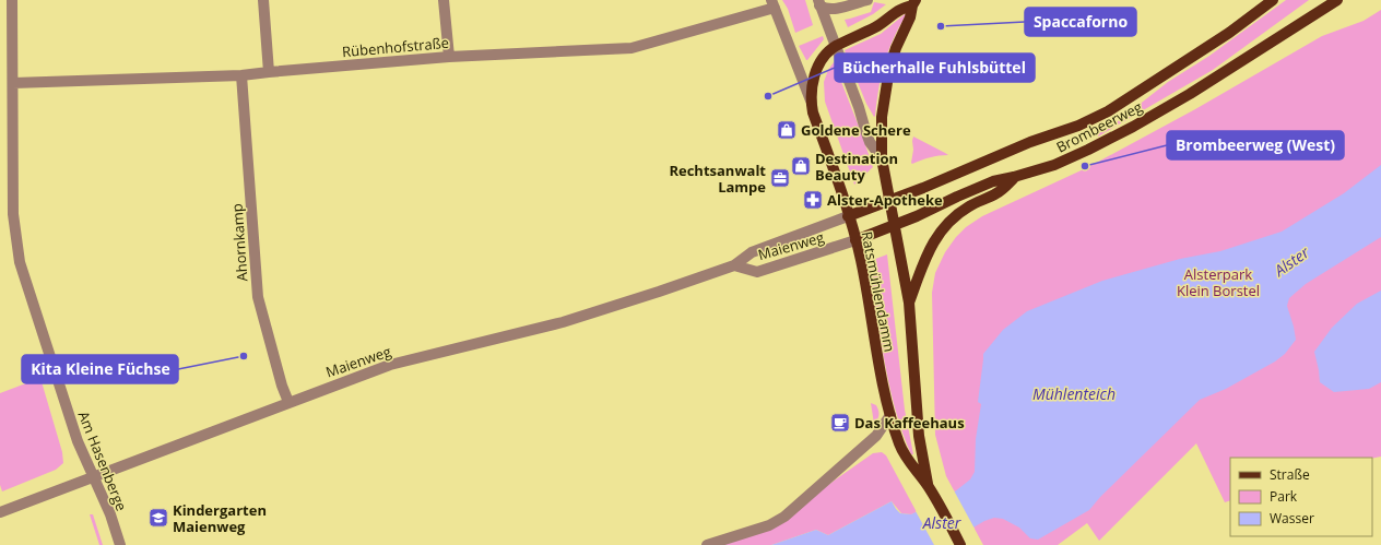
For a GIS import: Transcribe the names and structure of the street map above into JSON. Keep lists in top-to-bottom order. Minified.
{"streets":{"main road":["Brombeerweg","Ratsmühlendamm"],"street":["Rübenhofstraße","Ahornkamp","Maienweg","Am Hasenberge"]},"crossings":[["Rübenhofstraße","Ahornkamp"],["Rübenhofstraße","Ratsmühlendamm"],["Rübenhofstraße","Am Hasenberge"],["Brombeerweg","Maienweg"],["Brombeerweg","Ratsmühlendamm"],["Ahornkamp","Maienweg"],["Maienweg","Ratsmühlendamm"],["Maienweg","Am Hasenberge"]],"water":["Alster","Mühlenteich"],"parks":["Alsterpark Klein Borstel"],"places":{"other":["Spaccaforno","Bücherhalle Fuhlsbüttel","Brombeerweg (West)","Kita Kleine Füchse"],"shop":["Goldene Schere","Destination Beauty"],"office":["Rechtsanwalt Lampe"],"pharmacy":["Alster-Apotheke"],"cafe":["Das Kaffeehaus"],"school or university":["Kindergarten Maienweg"]},"legend":["Straße","Park","Wasser"]}
